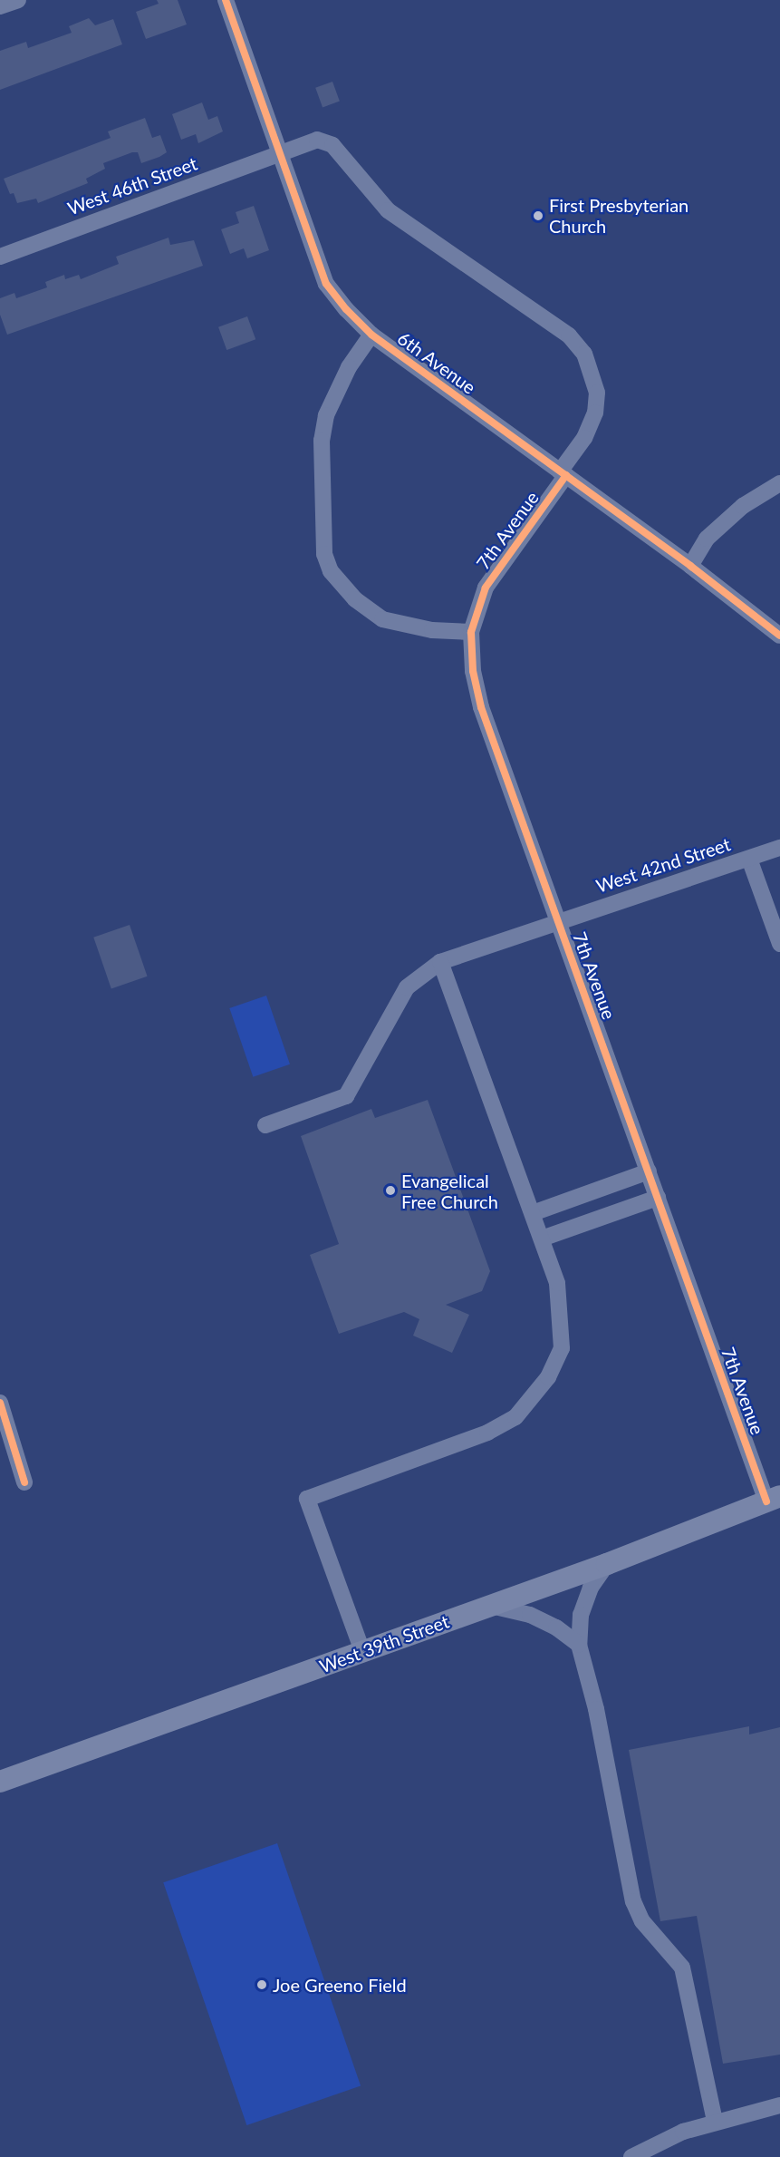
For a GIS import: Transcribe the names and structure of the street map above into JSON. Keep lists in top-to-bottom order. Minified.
{"streets":{"main road":["West 39th Street"],"street":["West 46th Street","6th Avenue","7th Avenue","West 42nd Street"]},"crossings":[["West 46th Street","6th Avenue"],["West 46th Street","7th Avenue"],["6th Avenue","7th Avenue"],["7th Avenue","West 42nd Street"],["7th Avenue","West 39th Street"]],"places":["First Presbyterian Church","Evangelical Free Church","Joe Greeno Field"]}
